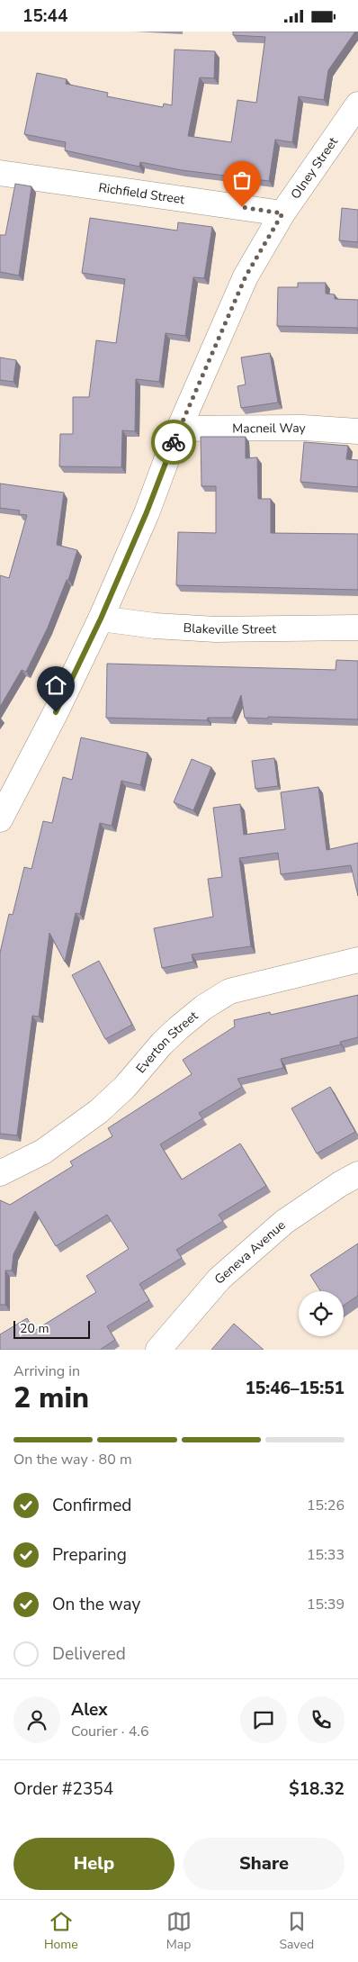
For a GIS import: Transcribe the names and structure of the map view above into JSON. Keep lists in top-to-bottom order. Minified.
{"streets":{"street":["Olney Street","Richfield Street","Macneil Way","Blakeville Street","Everton Street","Geneva Avenue"]},"crossings":[["Olney Street","Richfield Street"],["Olney Street","Macneil Way"],["Olney Street","Blakeville Street"]],"scale_bar":"20 m","page":{"status":"15:44","scale":"20 m","heading":["2 min","Arriving in","15:46–15:51"],"panel":["Alex","Courier · 4.6","Order #2354","$18.32"],"bar":"On the way · 80 m","list":[["Confirmed","15:26"],["Preparing","15:33"],["On the way","15:39"],"Delivered"],"buttons":["Help","Share"],"tabs":["Home","Map","Saved"]}}
